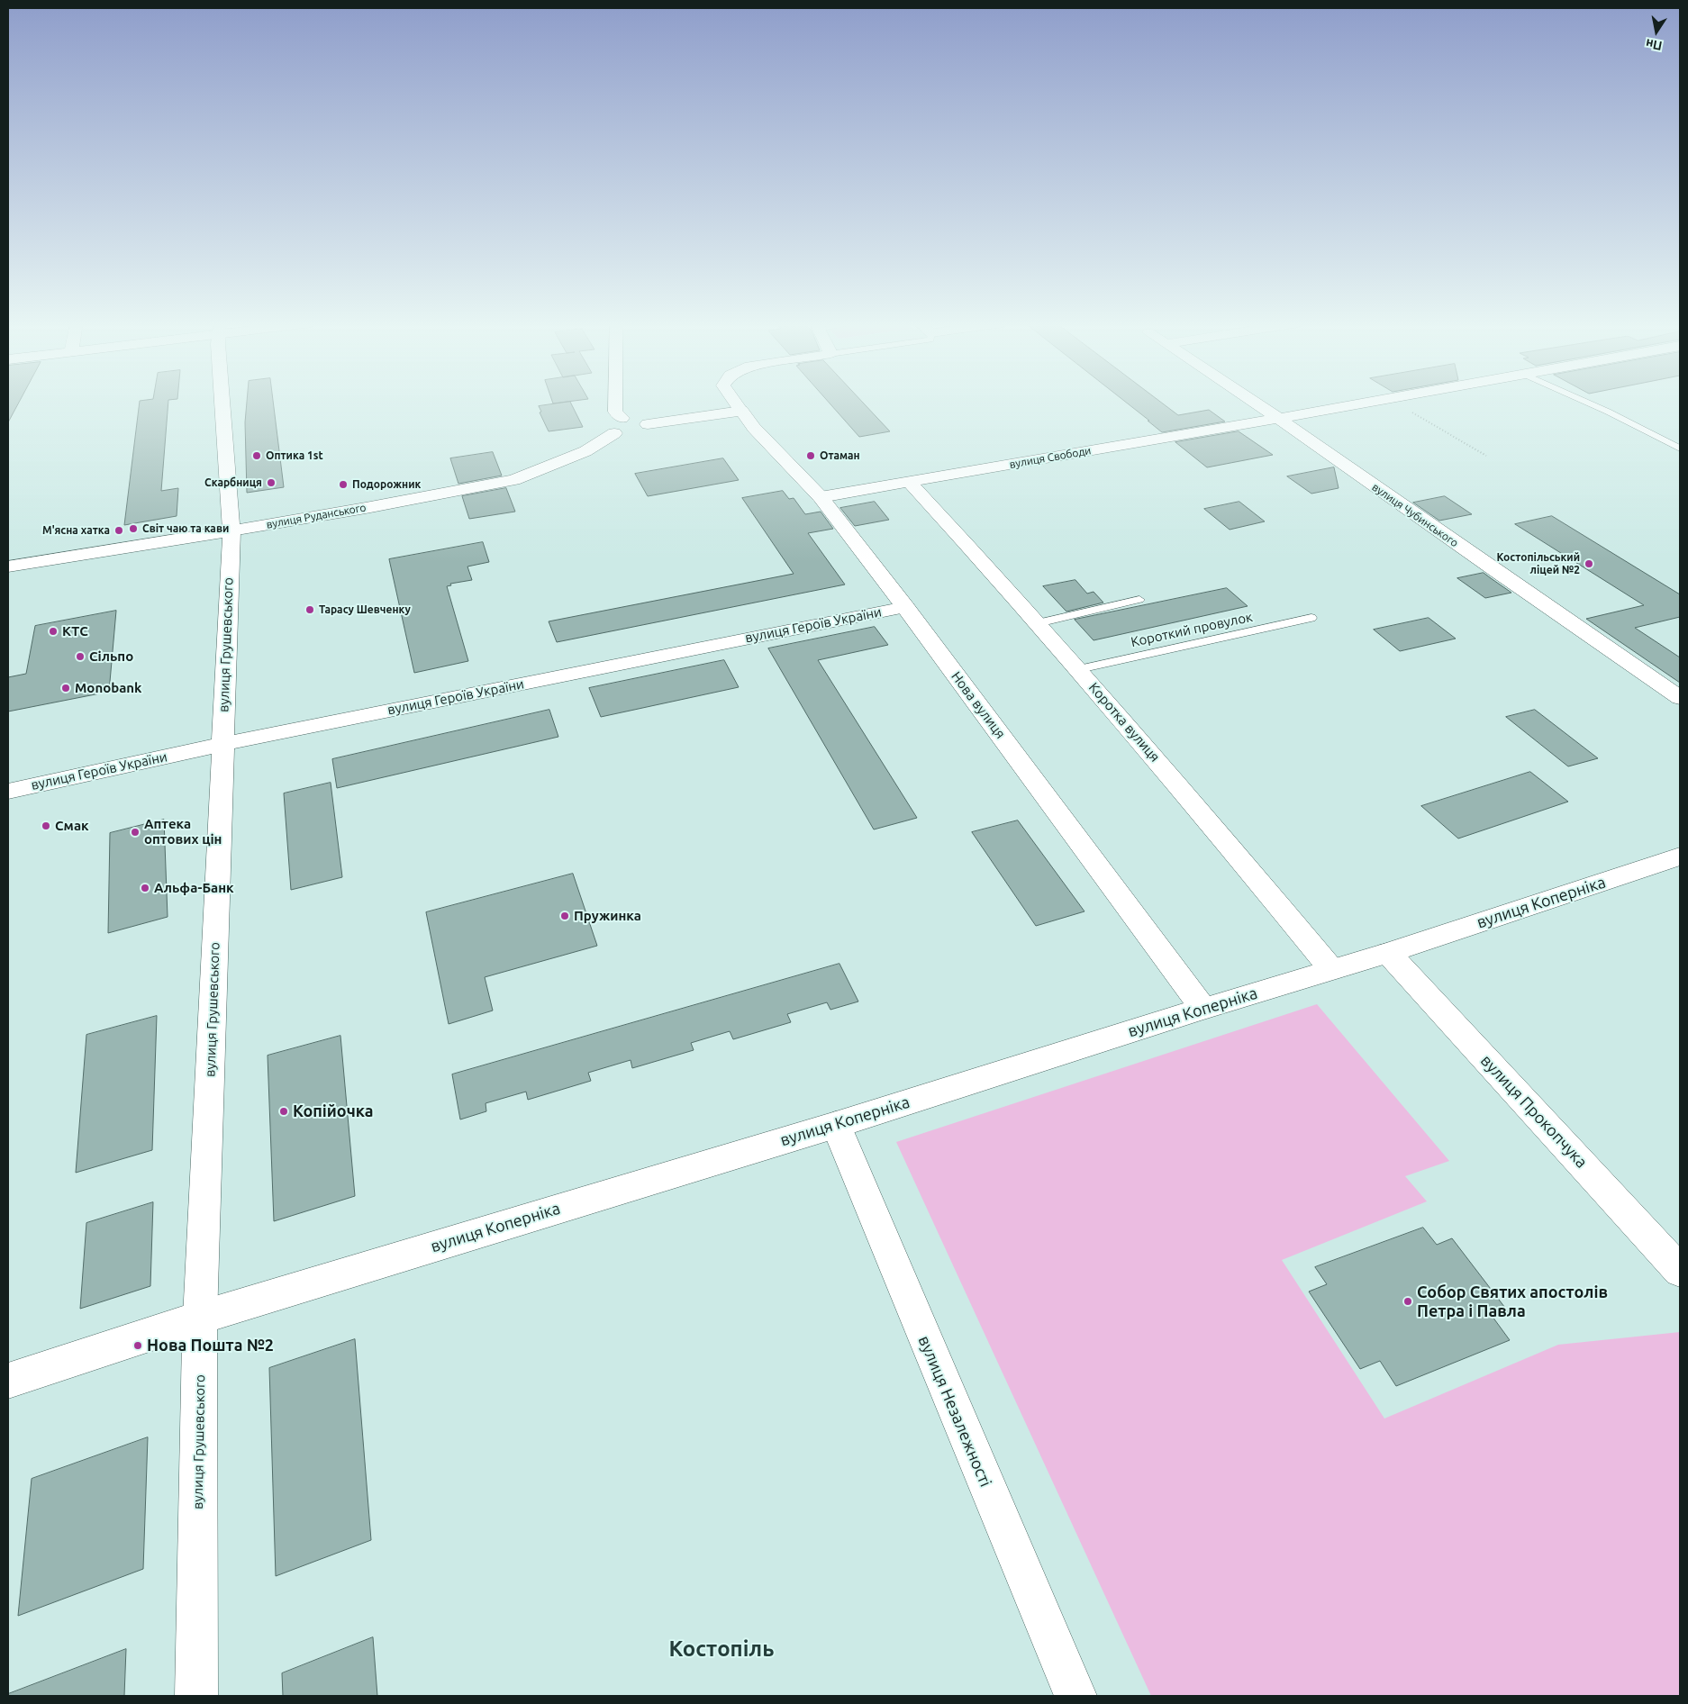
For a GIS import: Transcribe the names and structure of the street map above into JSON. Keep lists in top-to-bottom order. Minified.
{"streets":{"street":["вулиця Свободи","вулиця Чубинського","вулиця Руданського","вулиця Героїв України","вулиця Грушевського","Нова вулиця","Коротка вулиця","вулиця Коперніка","вулиця Прокопчука","вулиця Незалежності"],"lane":["Короткий провулок"]},"crossings":[["вулиця Свободи","вулиця Чубинського"],["вулиця Свободи","Нова вулиця"],["вулиця Свободи","Коротка вулиця"],["вулиця Руданського","вулиця Грушевського"],["вулиця Руданського","Нова вулиця"],["вулиця Героїв України","вулиця Грушевського"],["вулиця Героїв України","Нова вулиця"],["Короткий провулок","Коротка вулиця"],["вулиця Грушевського","вулиця Коперніка"],["Нова вулиця","вулиця Коперніка"],["Коротка вулиця","вулиця Коперніка"],["вулиця Коперніка","вулиця Прокопчука"],["вулиця Коперніка","вулиця Незалежності"]],"districts":["Костопіль"],"places":["Оптика 1st","Отаман","Скарбниця","Подорожник","Світ чаю та кави","М'ясна хатка","Костопільський ліцей №2","Тарасу Шевченку","КТС","Сільпо","Monobank","Смак","Аптека оптових цін","Альфа-Банк","Пружинка","Копійочка","Собор Святих апостолів Петра і Павла","Нова Пошта №2"],"north":"bottom"}
